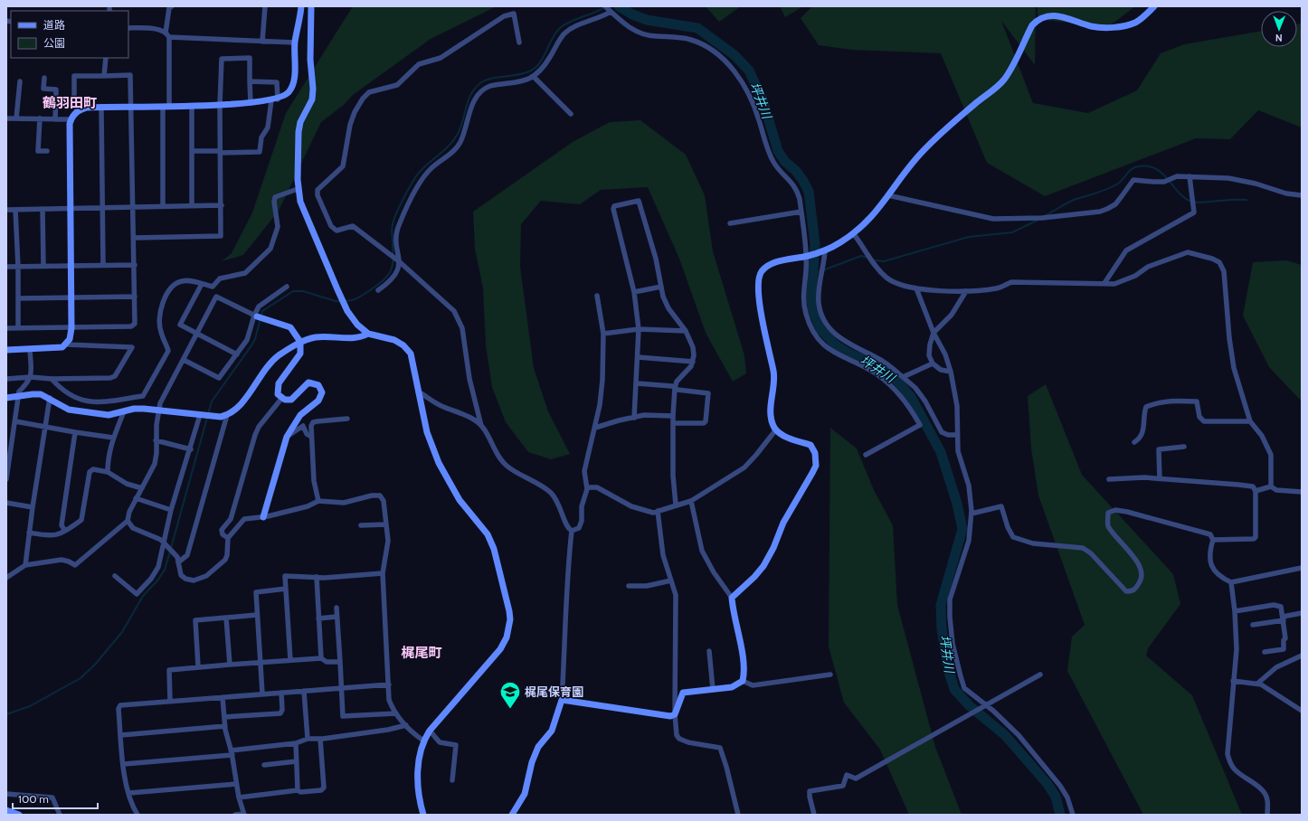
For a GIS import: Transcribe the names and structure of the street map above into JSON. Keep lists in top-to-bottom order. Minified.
{"districts":["鶴羽田町","梶尾町"],"water":["坪井川"],"places":{"school or university":["梶尾保育園"]},"legend":["道路","公園"],"scale_bar":"100 m","north":"bottom"}
